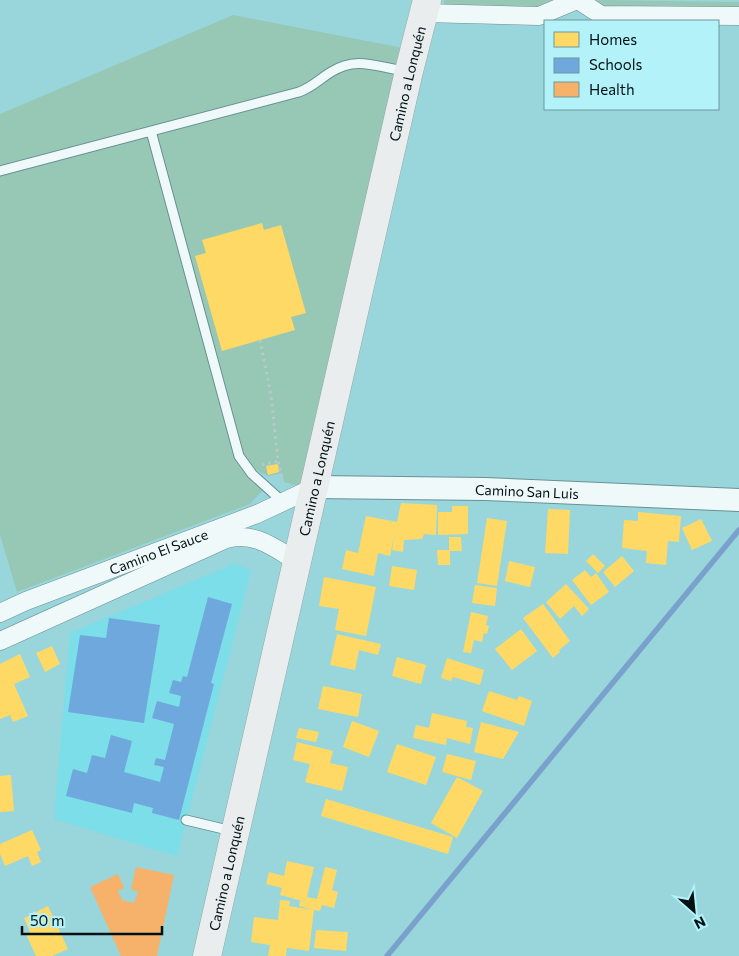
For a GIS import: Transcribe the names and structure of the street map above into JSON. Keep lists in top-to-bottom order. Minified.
{"streets":{"main road":["Camino a Lonquén"],"street":["Camino San Luis","Camino El Sauce"]},"crossings":[["Camino a Lonquén","Camino San Luis"],["Camino a Lonquén","Camino El Sauce"],["Camino San Luis","Camino El Sauce"]],"legend":["Homes","Schools","Health"],"scale_bar":"50 m","north":"bottom right"}
